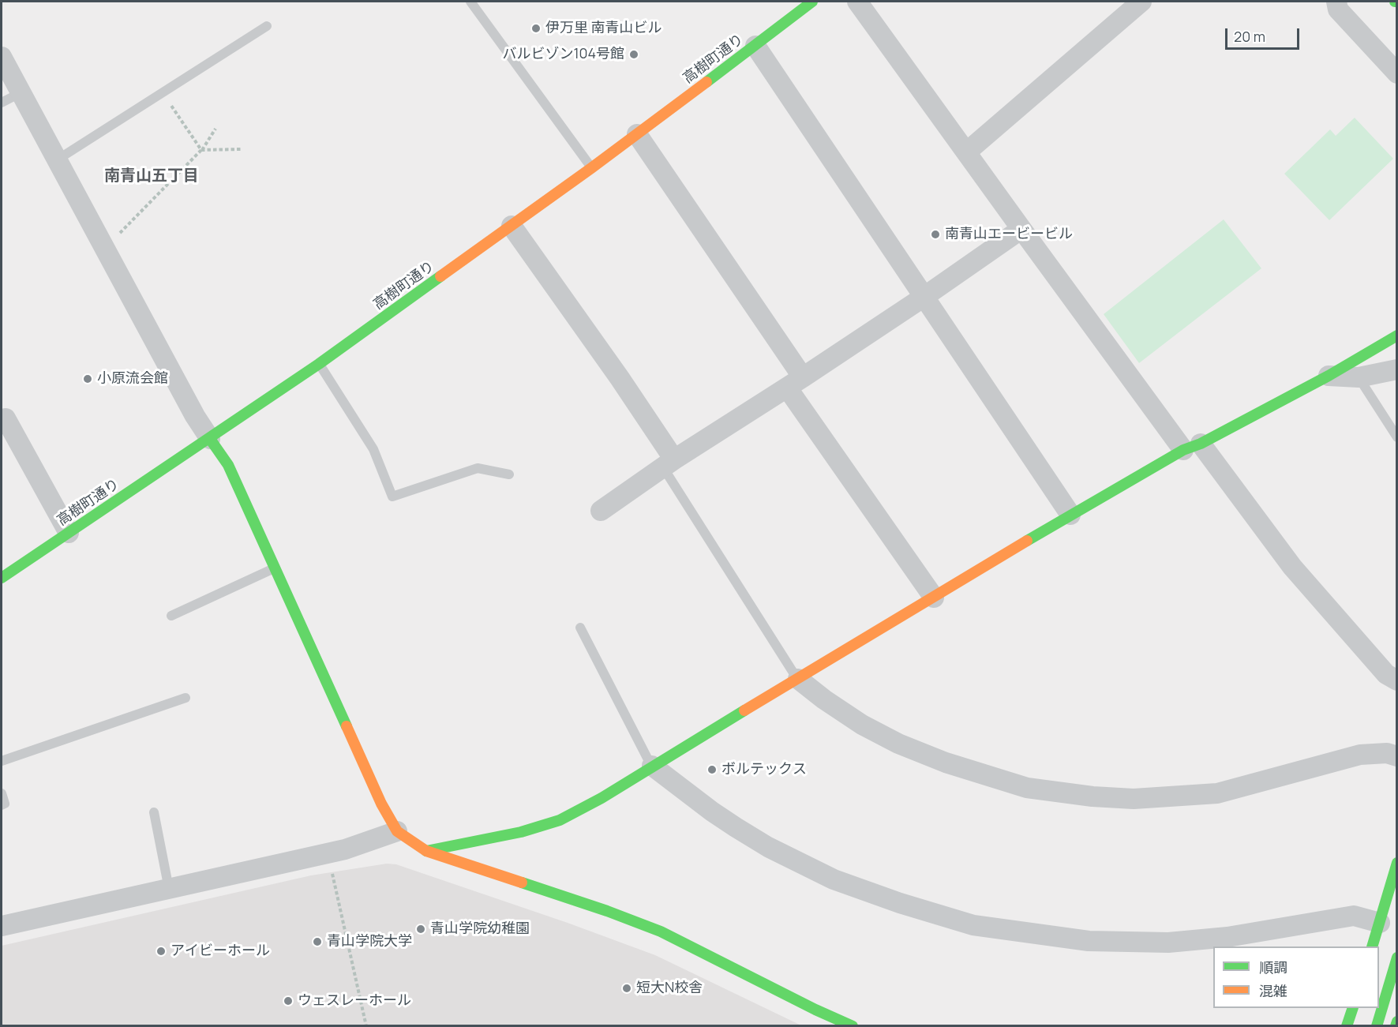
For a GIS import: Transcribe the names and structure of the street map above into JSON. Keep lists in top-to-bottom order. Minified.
{"streets":{"main road":["高樹町通り"]},"districts":["南青山五丁目"],"places":["伊万里 南青山ビル","バルビゾン104号館","南青山エービービル","小原流会館","ボルテックス","青山学院幼稚園","青山学院大学","アイビーホール","短大N校舎","ウェスレーホール"],"legend":["順調","混雑"],"scale_bar":"20 m"}
